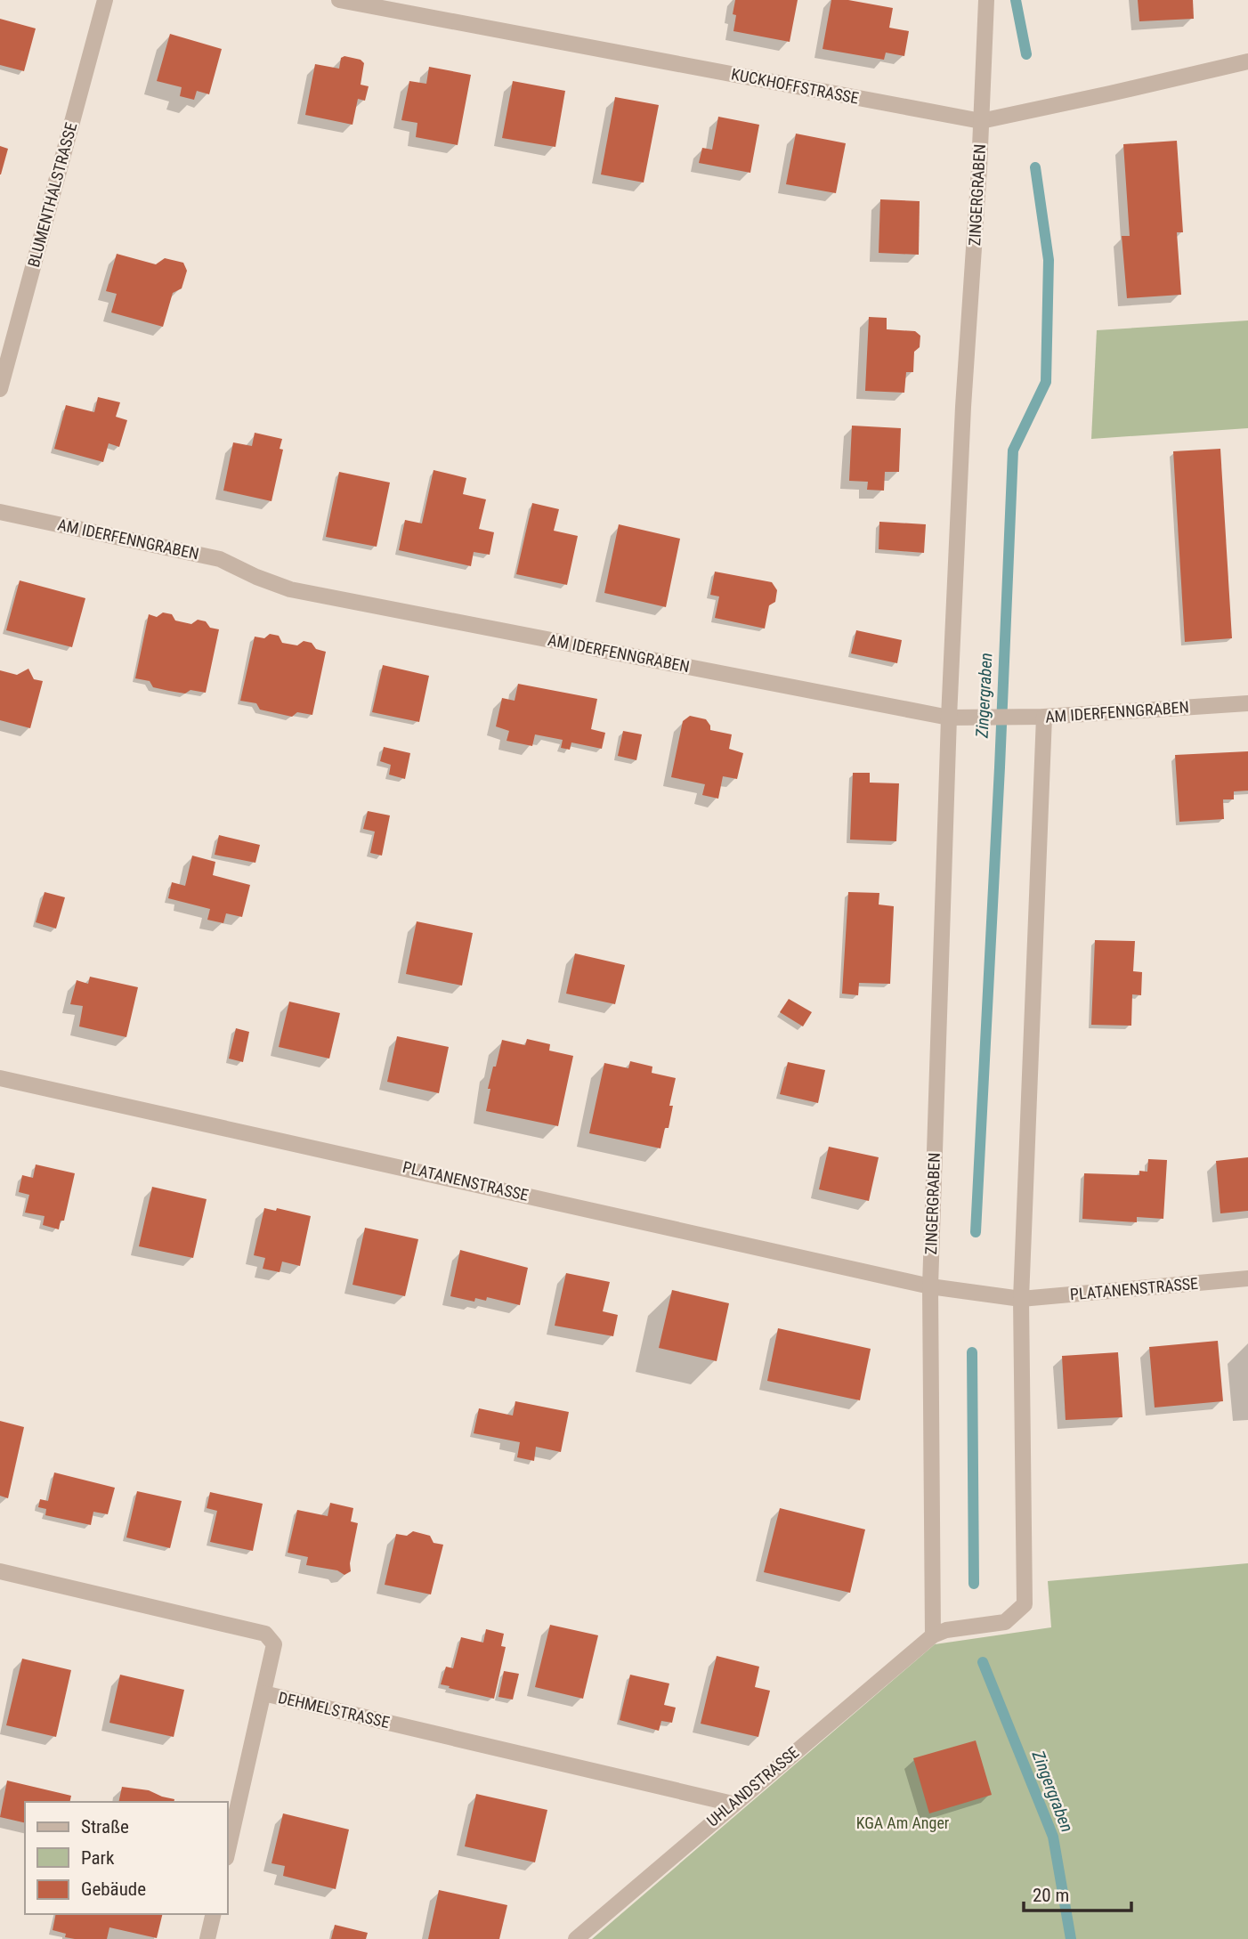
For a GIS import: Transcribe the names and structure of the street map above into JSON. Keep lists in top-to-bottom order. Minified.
{"streets":{"street":["KUCKHOFFSTRASSE","BLUMENTHALSTRASSE","ZINGERGRABEN","AM IDERFENNGRABEN","PLATANENSTRASSE","DEHMELSTRASSE","UHLANDSTRASSE"]},"crossings":[["KUCKHOFFSTRASSE","ZINGERGRABEN"],["ZINGERGRABEN","AM IDERFENNGRABEN"],["ZINGERGRABEN","PLATANENSTRASSE"],["ZINGERGRABEN","UHLANDSTRASSE"],["DEHMELSTRASSE","UHLANDSTRASSE"]],"water":["Zingergraben"],"parks":["KGA Am Anger"],"legend":["Straße","Park","Gebäude"],"scale_bar":"20 m"}
